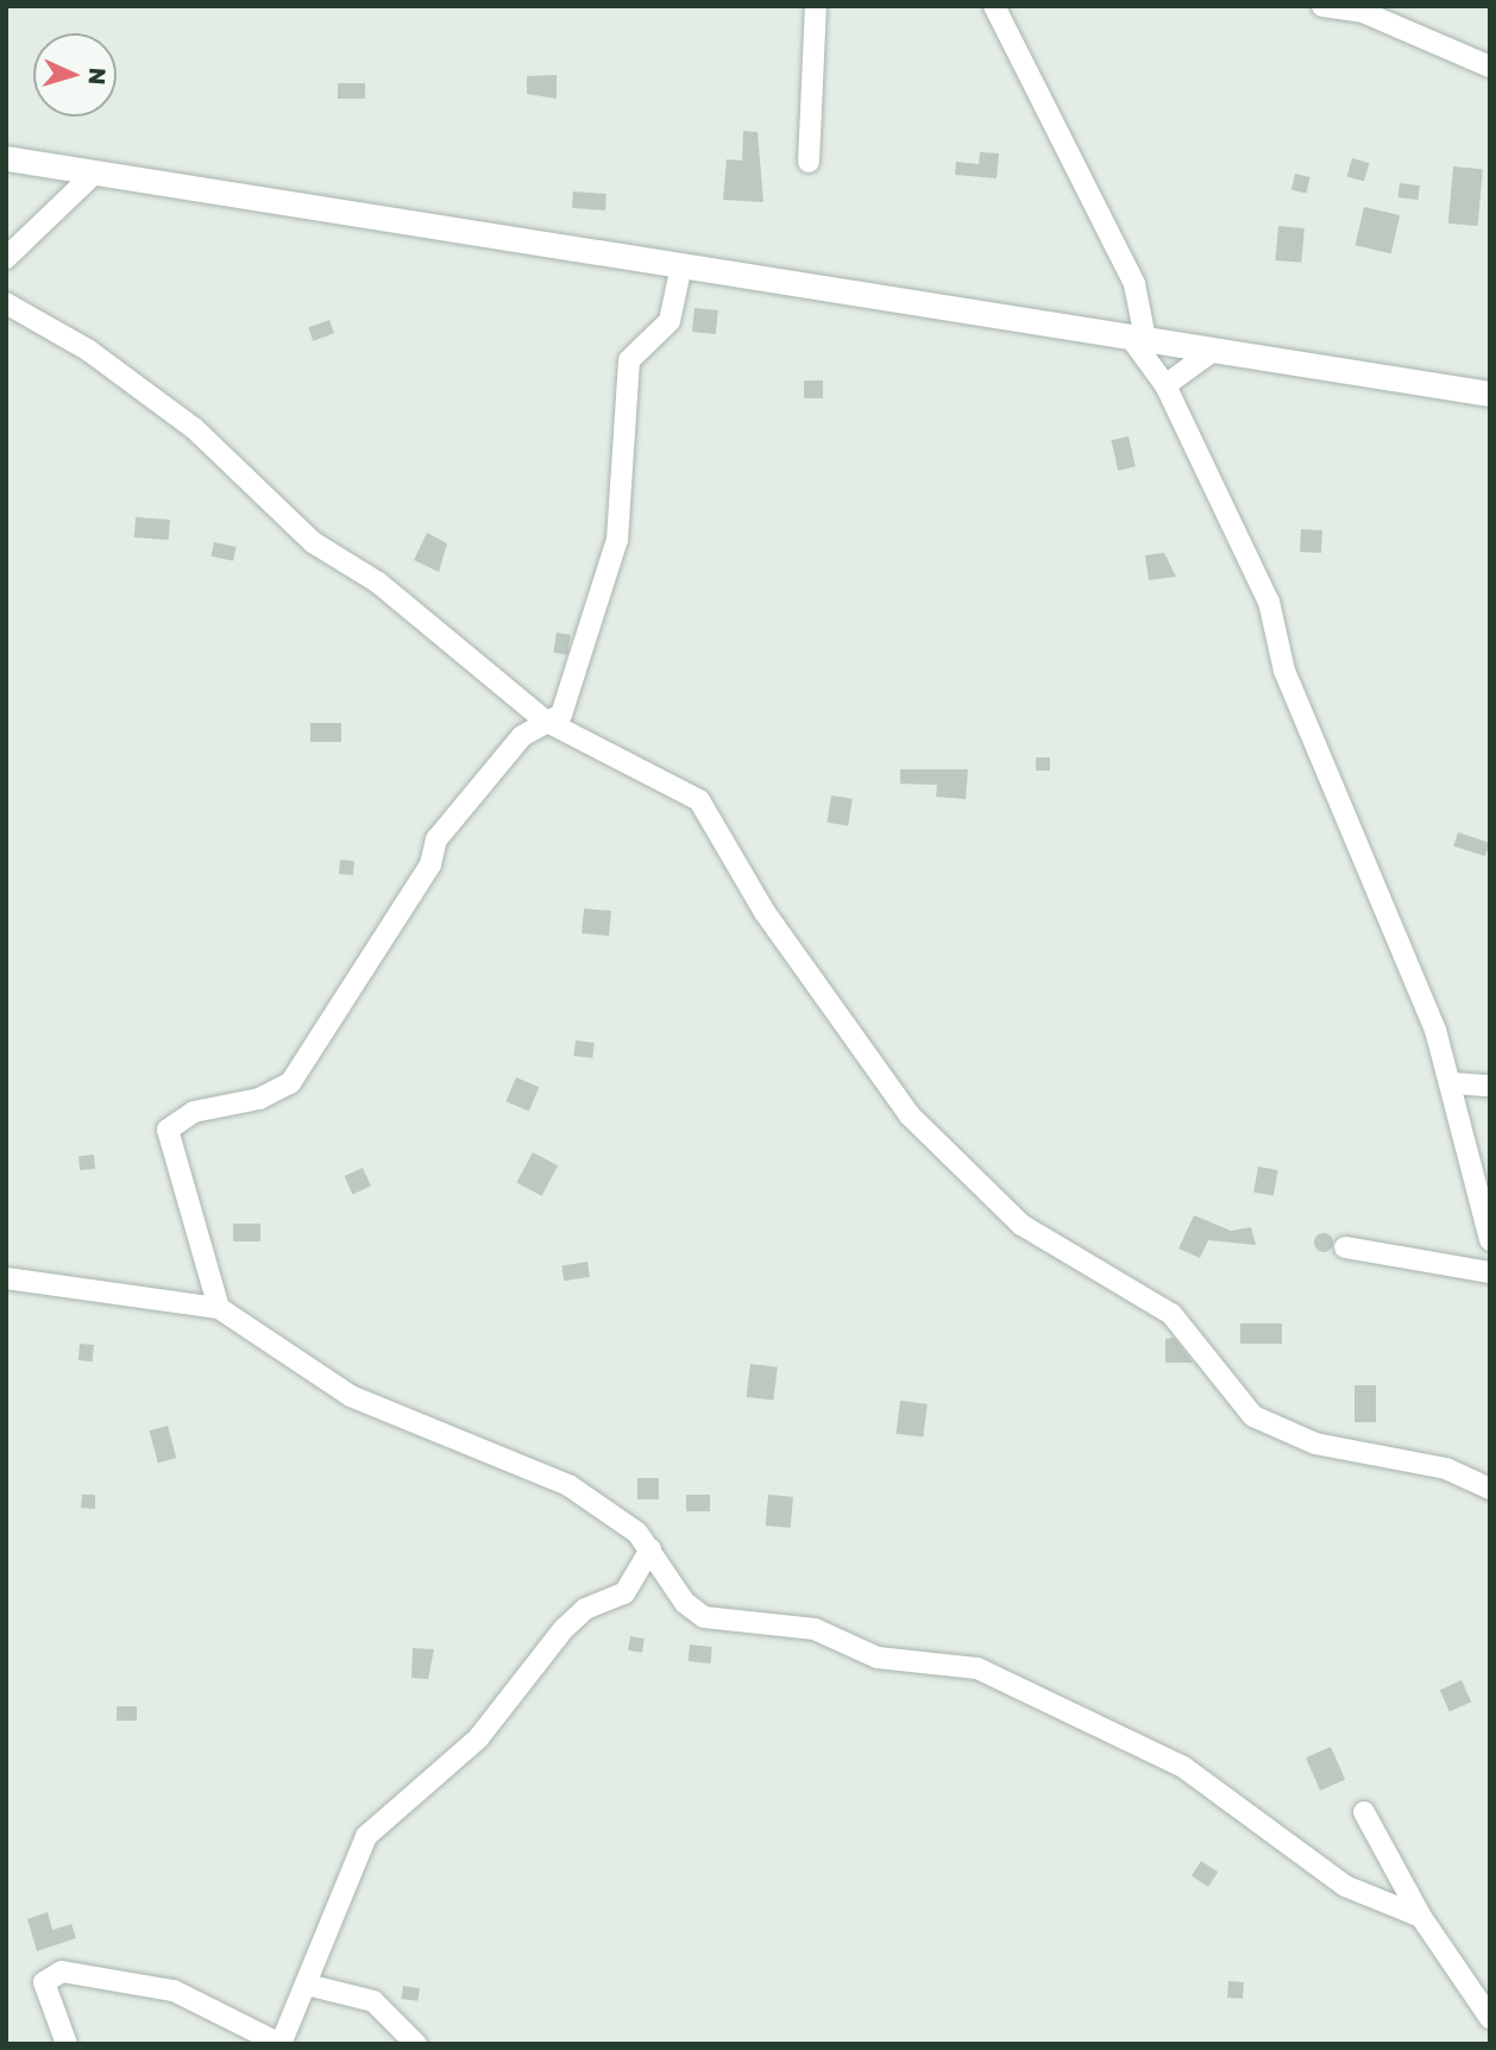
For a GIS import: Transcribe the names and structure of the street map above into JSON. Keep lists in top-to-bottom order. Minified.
{"north":"right"}
